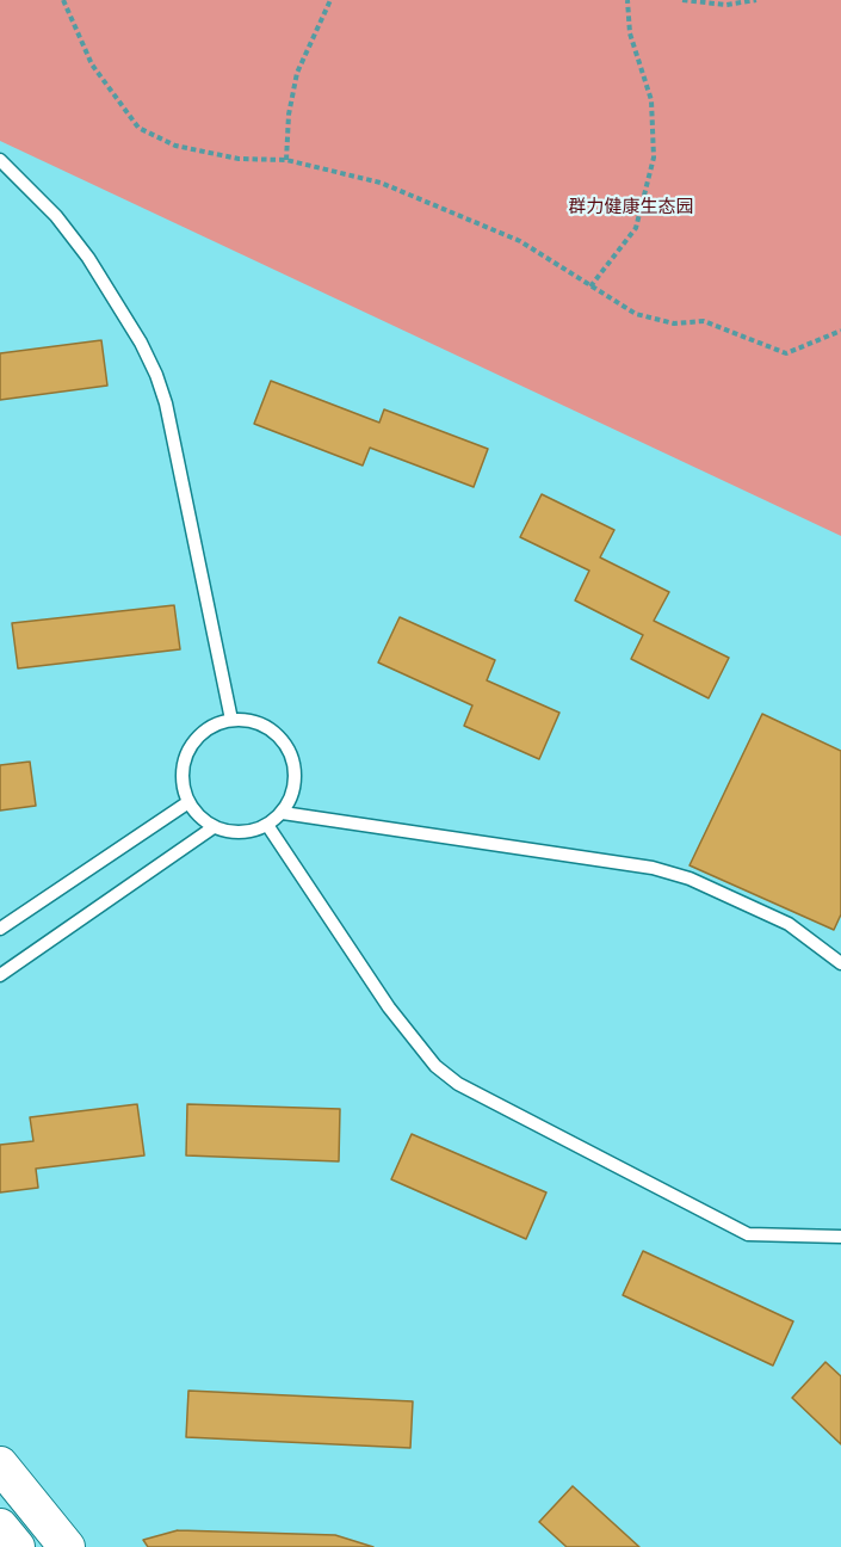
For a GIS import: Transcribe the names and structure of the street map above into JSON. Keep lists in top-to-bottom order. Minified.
{"parks":["群力健康生态园"]}
